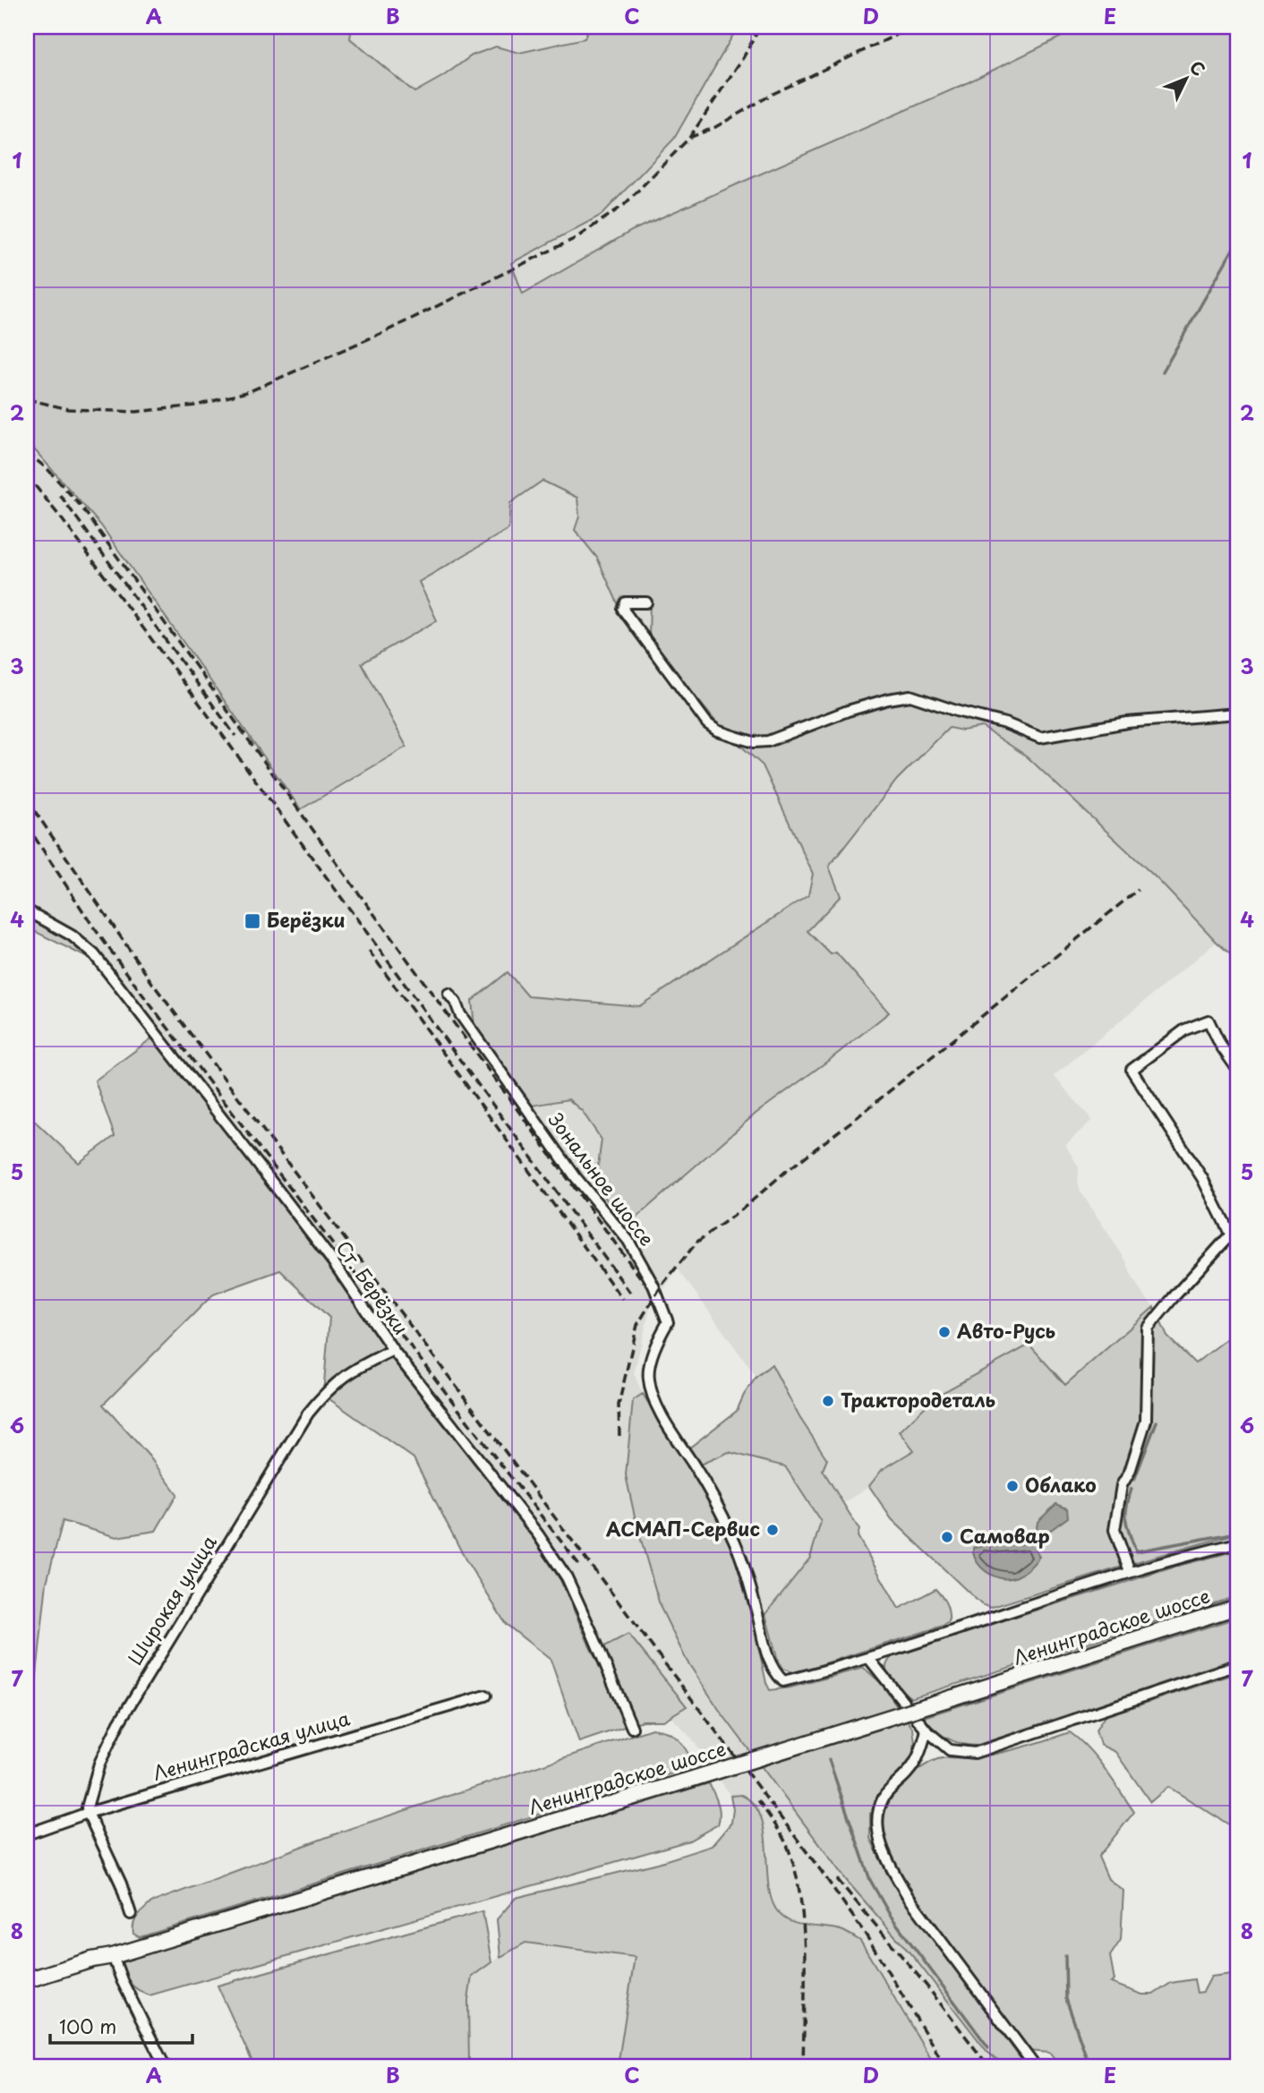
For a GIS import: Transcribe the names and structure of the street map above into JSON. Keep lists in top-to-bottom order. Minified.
{"streets":{"highway":["Ленинградское шоссе"],"street":["Зональное шоссе","Ст. Берёзки","Широкая улица","Ленинградская улица"]},"crossings":[["Ст. Берёзки","Широкая улица"],["Широкая улица","Ленинградская улица"]],"places":{"transit":["Берёзки"],"other":["Авто-Русь","Трактородеталь","Облако","АСМАП-Сервис","Самовар"]},"scale_bar":"100 m","north":"top right","grid":{"columns":["A","B","C","D","E"],"rows":["1","2","3","4","5","6","7","8"]}}
